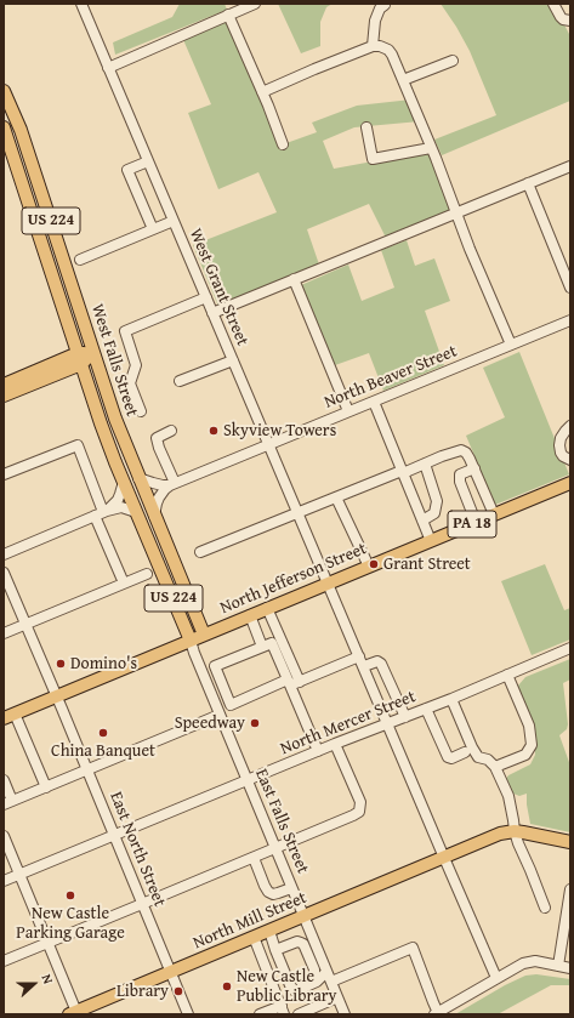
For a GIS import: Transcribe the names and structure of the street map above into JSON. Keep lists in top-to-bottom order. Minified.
{"streets":{"main road":["US 224","West Falls Street","PA 18","North Jefferson Street","North Mill Street"],"street":["West Grant Street","North Beaver Street","North Mercer Street","East Falls Street","East North Street"]},"crossings":[["West Grant Street","North Beaver Street"],["West Grant Street","North Jefferson Street"],["West Grant Street","North Mercer Street"],["West Grant Street","North Mill Street"],["West Falls Street","North Jefferson Street"],["West Falls Street","East Falls Street"],["North Jefferson Street","East Falls Street"],["North Jefferson Street","East North Street"],["North Mercer Street","East Falls Street"],["North Mercer Street","East North Street"],["East Falls Street","North Mill Street"],["East North Street","North Mill Street"]],"places":["Skyview Towers","Grant Street","Domino's","Speedway","China Banquet","New Castle Parking Garage","New Castle Public Library","Library"],"north":"right"}
